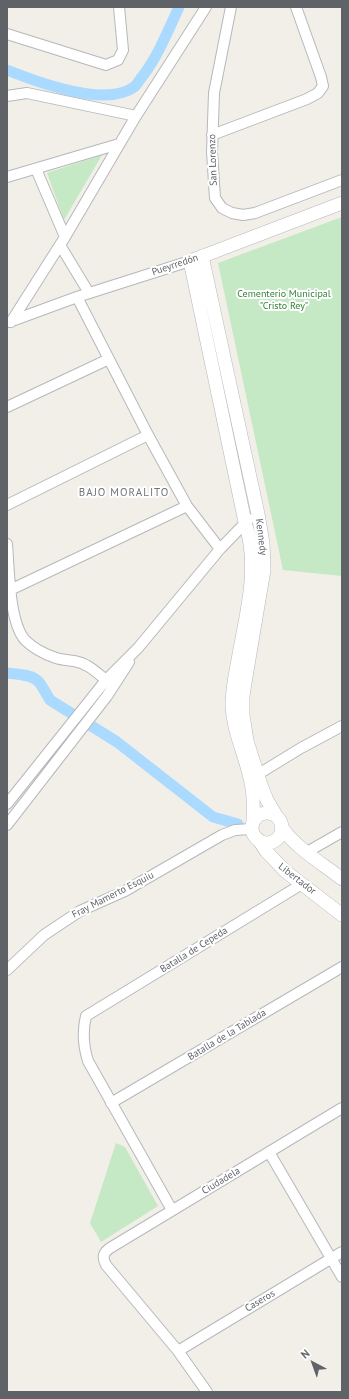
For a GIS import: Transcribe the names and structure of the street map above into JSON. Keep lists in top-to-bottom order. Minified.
{"streets":{"street":["San Lorenzo","Pueyrredón","Kennedy","Libertador","Fray Mamerto Esquiu","Batalla de Cepeda","Batalla de la Tablada","Ciudadela","Caseros"]},"crossings":[["Pueyrredón","Kennedy"],["Kennedy","Libertador"],["Kennedy","Fray Mamerto Esquiu"],["Libertador","Fray Mamerto Esquiu"],["Libertador","Batalla de Cepeda"],["Batalla de Cepeda","Batalla de la Tablada"],["Ciudadela","Caseros"]],"districts":["BAJO MORALITO"],"parks":["Cementerio Municipal \"Cristo Rey\""],"north":"top left"}
